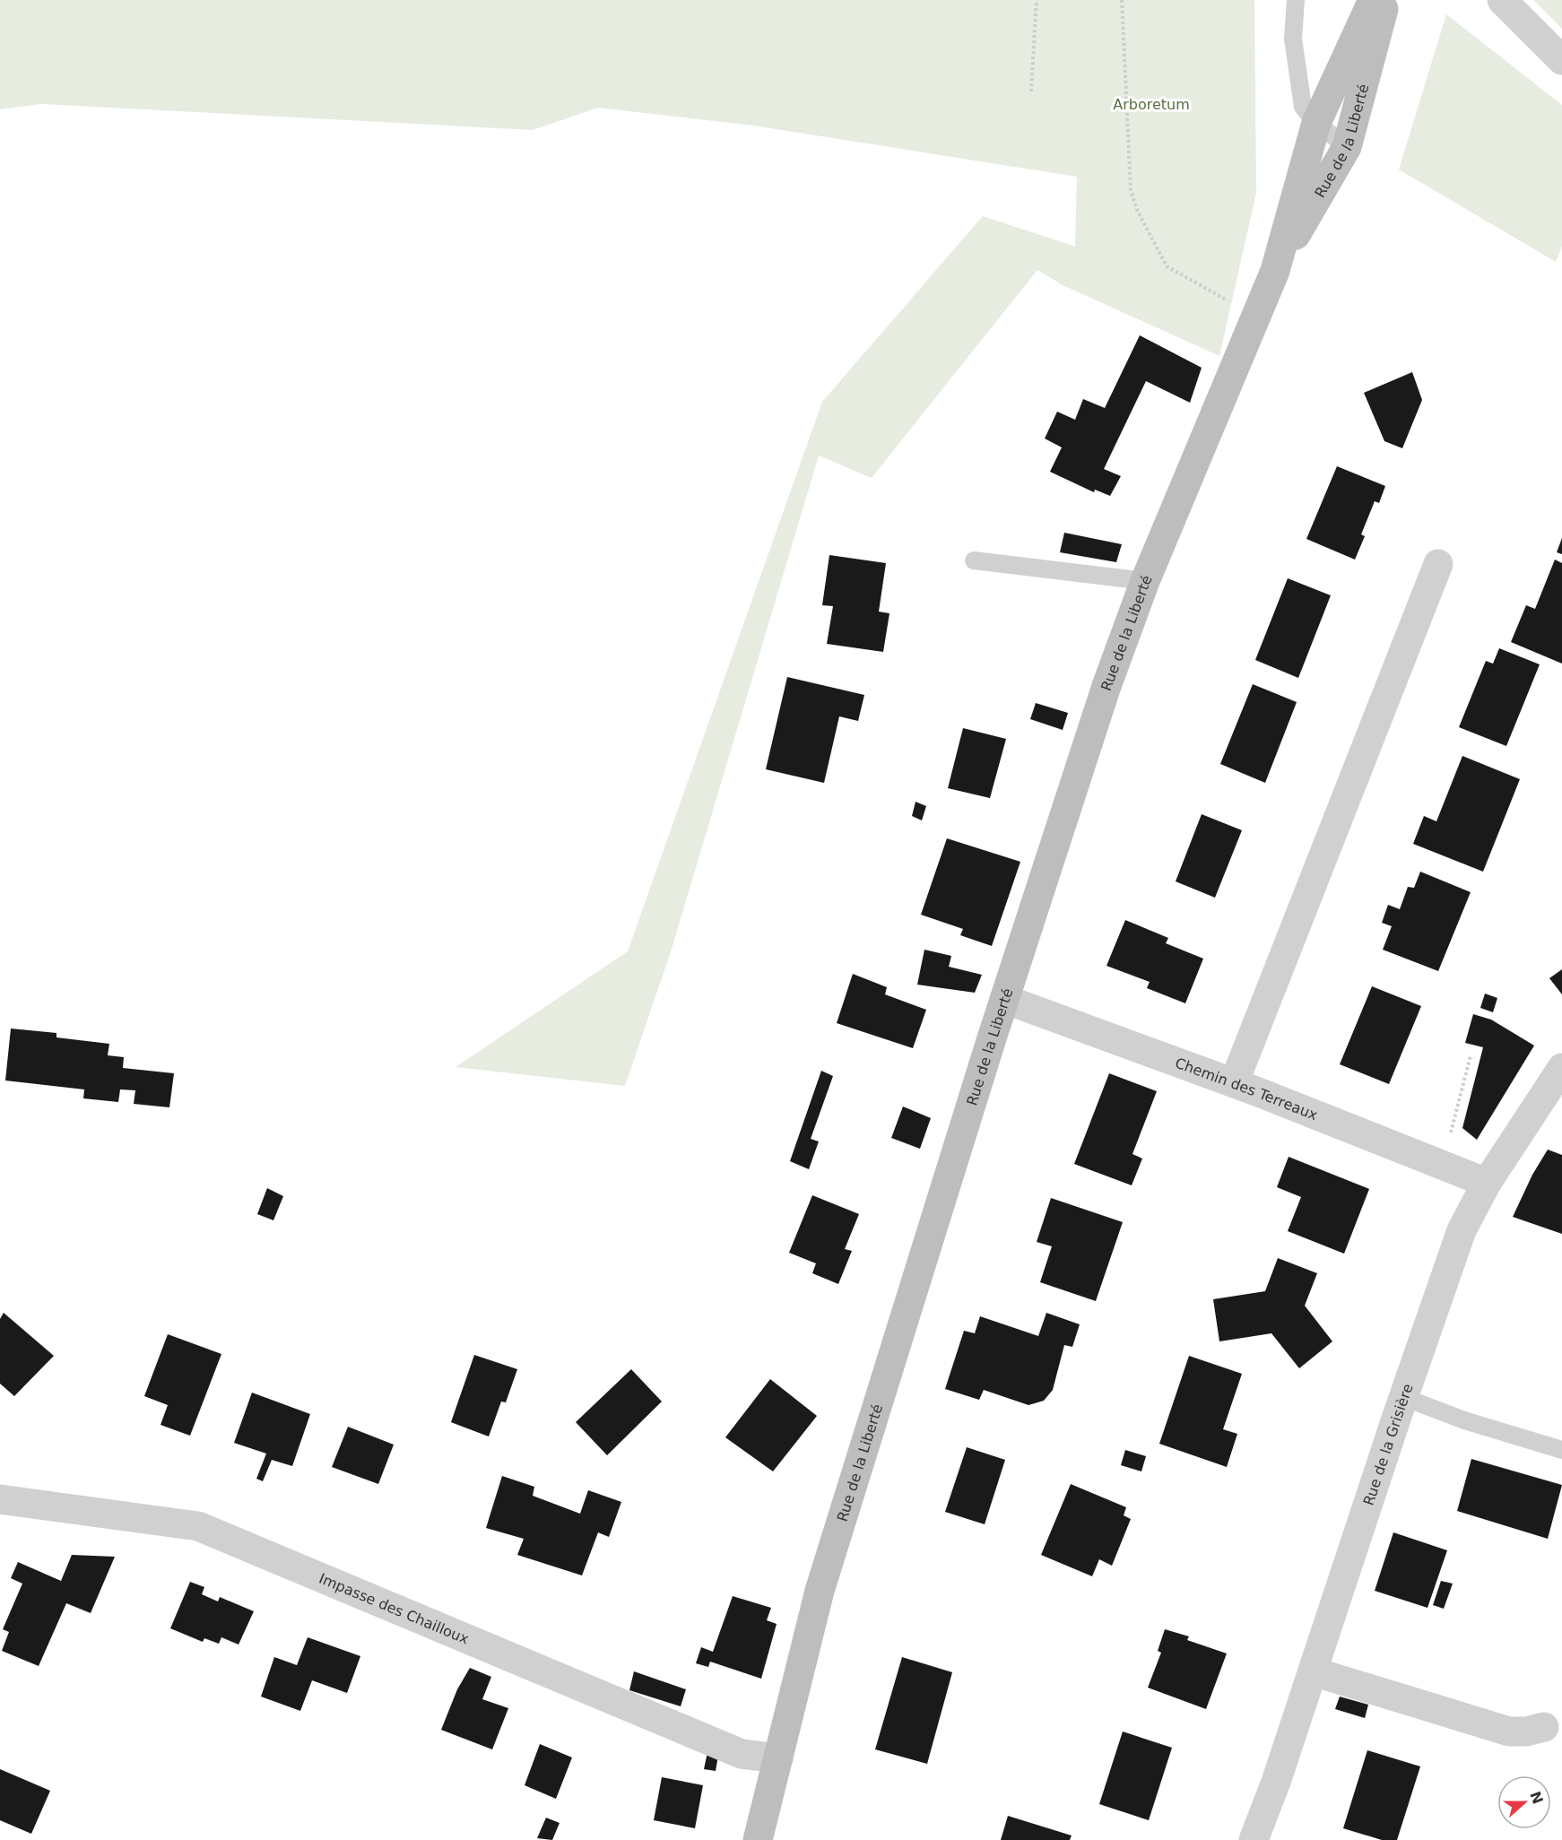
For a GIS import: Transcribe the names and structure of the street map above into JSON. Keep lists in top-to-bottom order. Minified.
{"streets":{"street":["Rue de la Liberté","Chemin des Terreaux","Rue de la Grisière","Impasse des Chailloux"]},"crossings":[["Rue de la Liberté","Chemin des Terreaux"],["Rue de la Liberté","Impasse des Chailloux"],["Chemin des Terreaux","Rue de la Grisière"]],"parks":["Arboretum"],"north":"right"}
